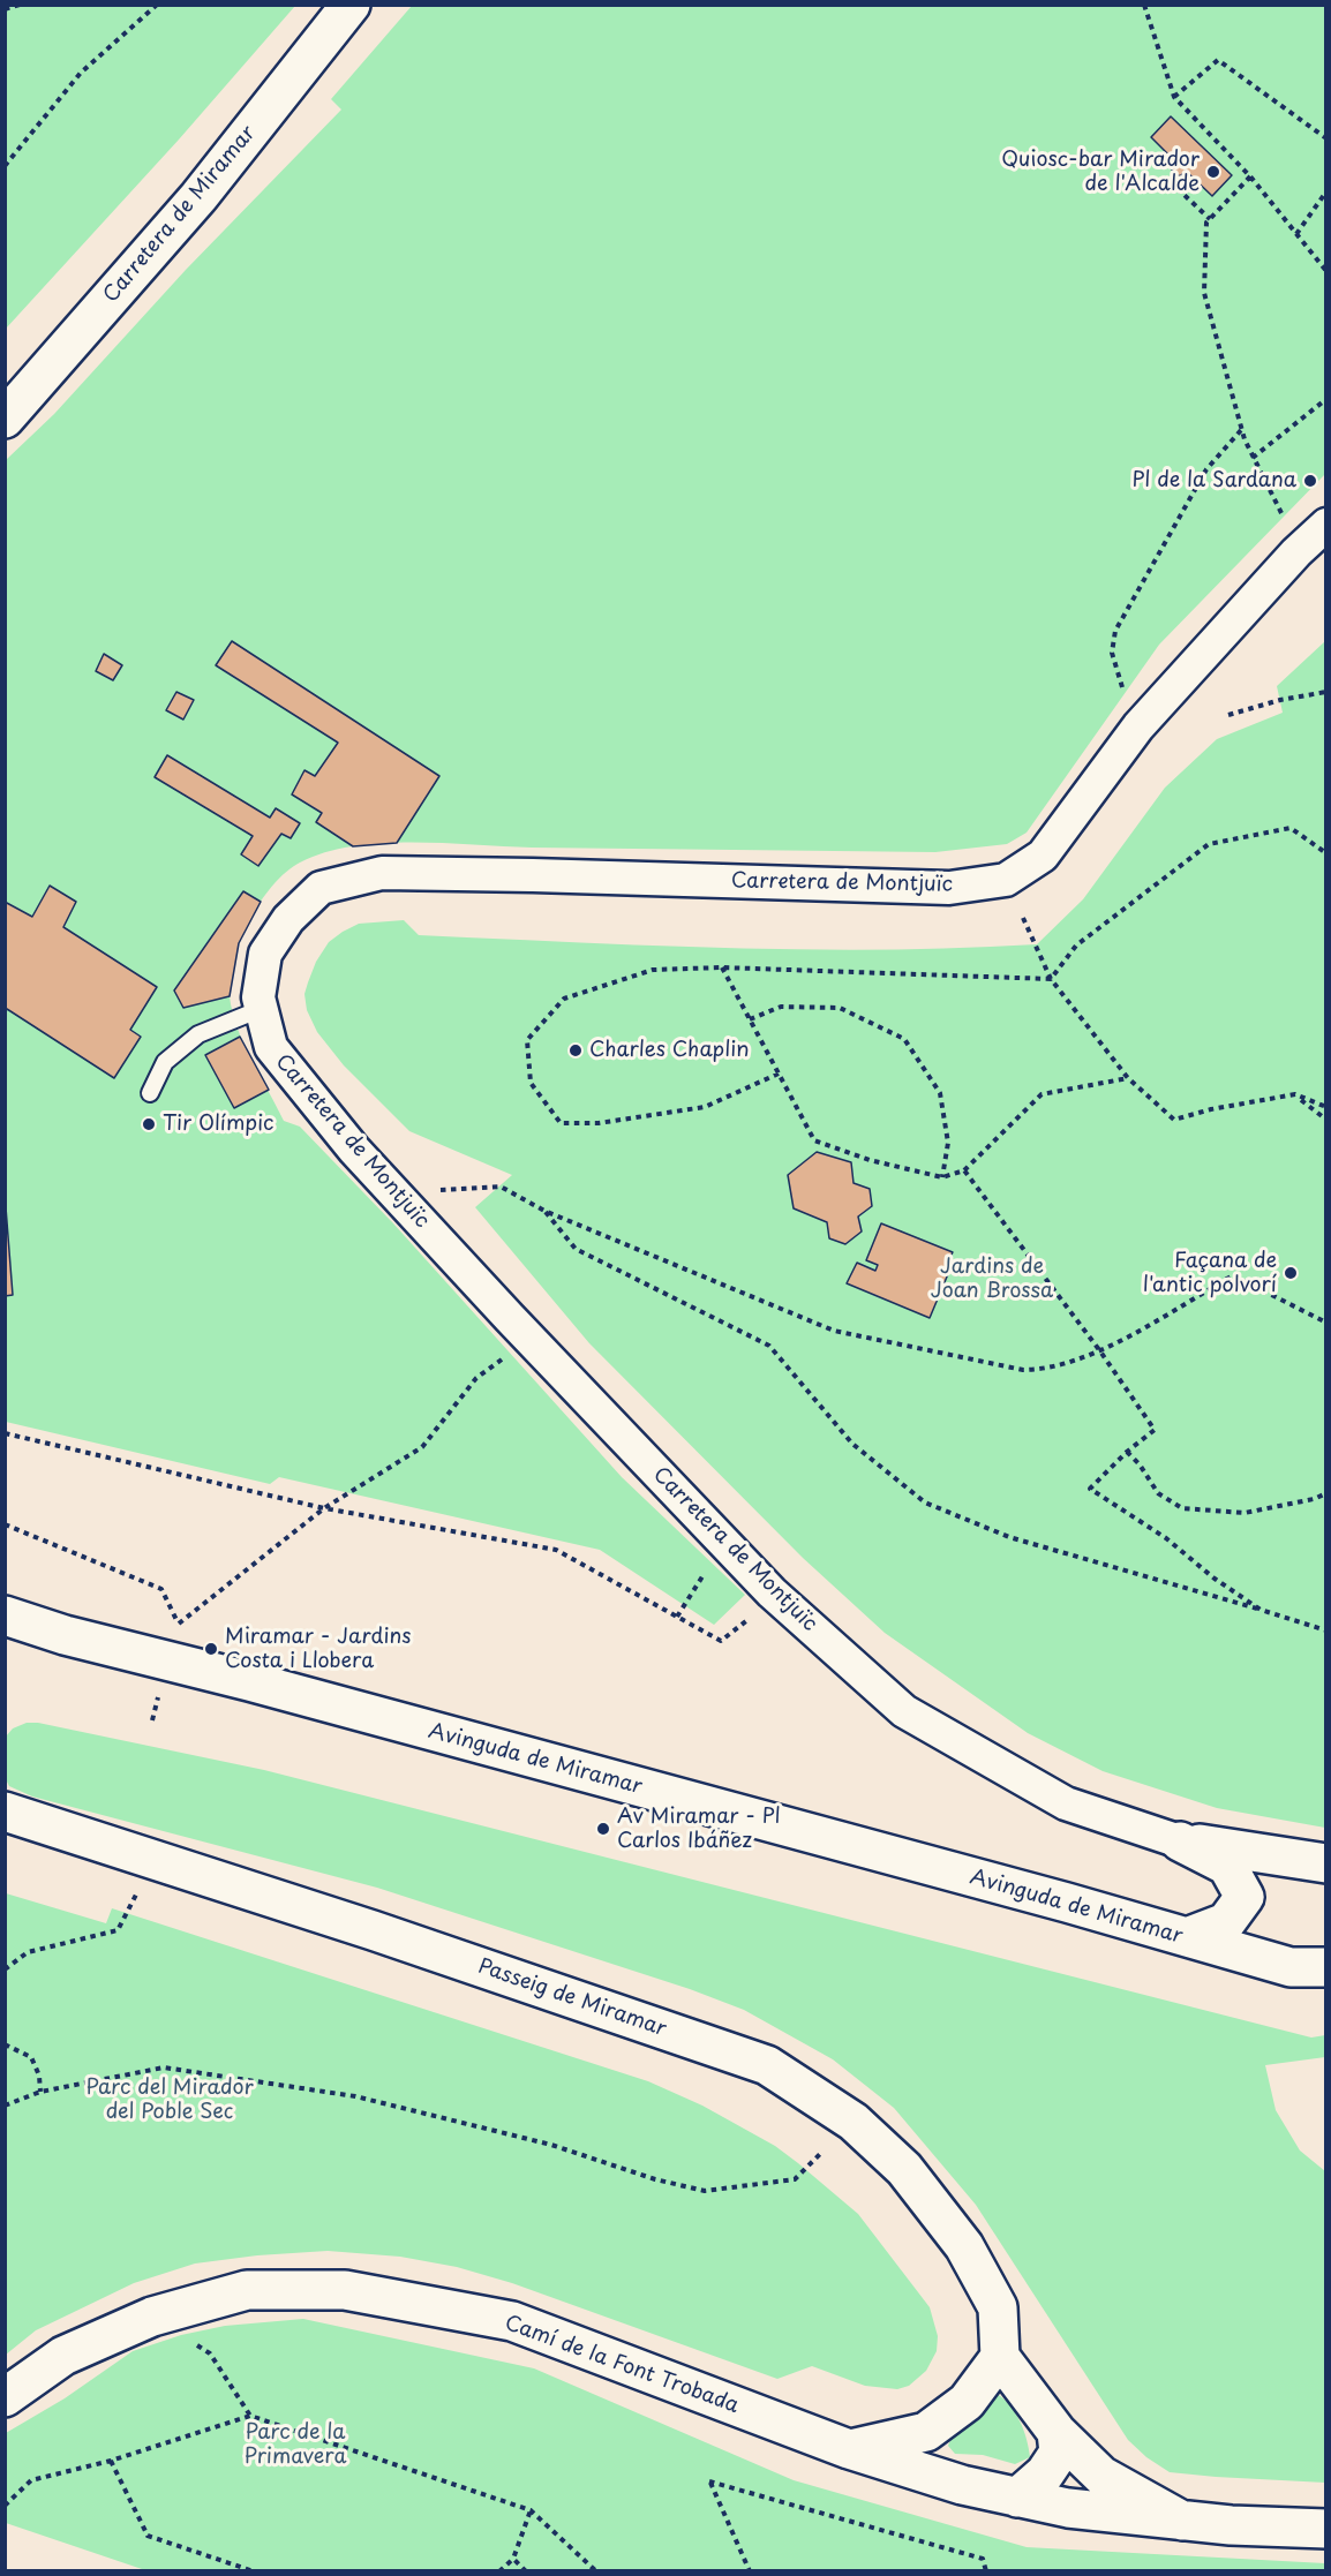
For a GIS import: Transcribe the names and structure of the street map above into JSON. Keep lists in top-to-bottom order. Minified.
{"streets":{"street":["Carretera de Miramar","Carretera de Montjuïc","Avinguda de Miramar","Passeig de Miramar","Camí de la Font Trobada"]},"parks":["Jardins de Joan Brossa","Parc del Mirador del Poble Sec","Parc de la Primavera"],"places":["Quiosc-bar Mirador de l'Alcalde","Pl de la Sardana","Charles Chaplin","Tir Olímpic","Façana de l'antic polvorí","Miramar - Jardins Costa i Llobera","Av Miramar - Pl Carlos Ibáñez"]}
